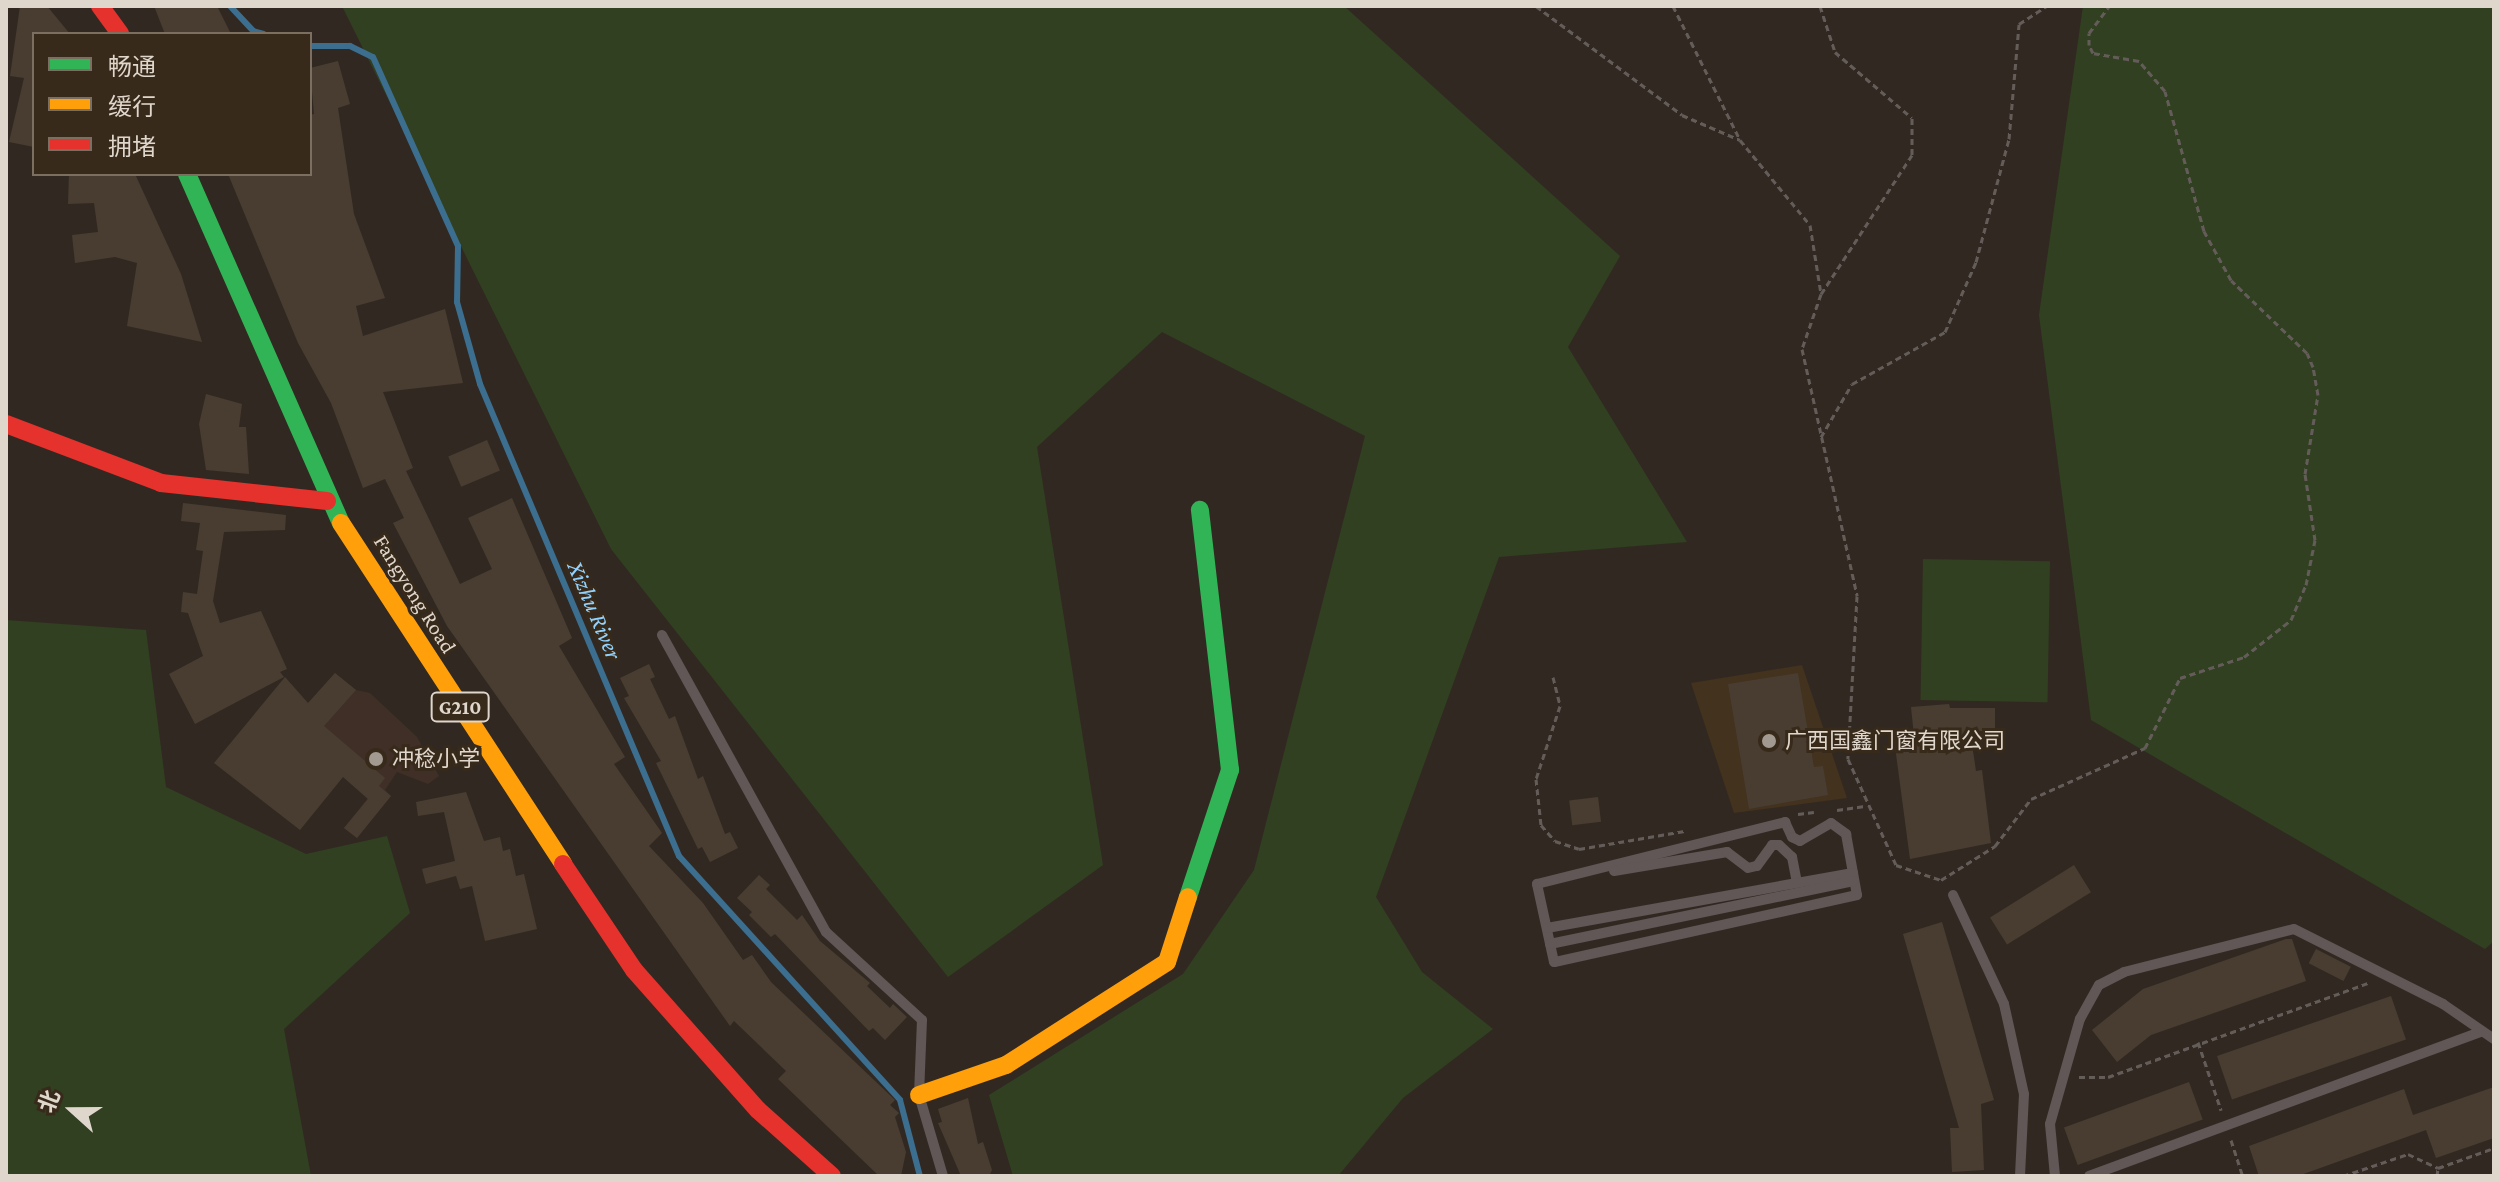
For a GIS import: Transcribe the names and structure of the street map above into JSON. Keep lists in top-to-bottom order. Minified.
{"streets":{"main road":["Fangyong Road","G210"]},"water":["Xizhu River"],"places":["广西国鑫门窗有限公司","冲稔小学"],"legend":["畅通","缓行","拥堵"],"north":"left"}
